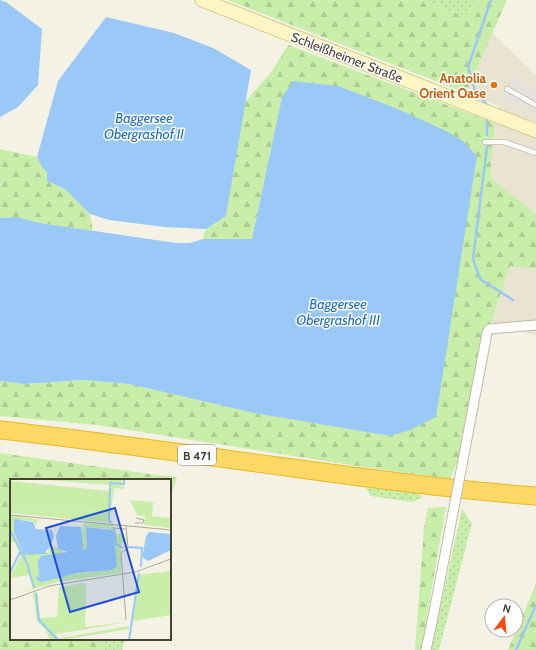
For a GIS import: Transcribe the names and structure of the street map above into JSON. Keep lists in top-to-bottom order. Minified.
{"streets":{"highway":["B 471"],"main road":["Schleißheimer Straße"]},"water":["Baggersee Obergrashof II","Baggersee Obergrashof III"],"places":["Anatolia Orient Oase"],"north":"top"}
